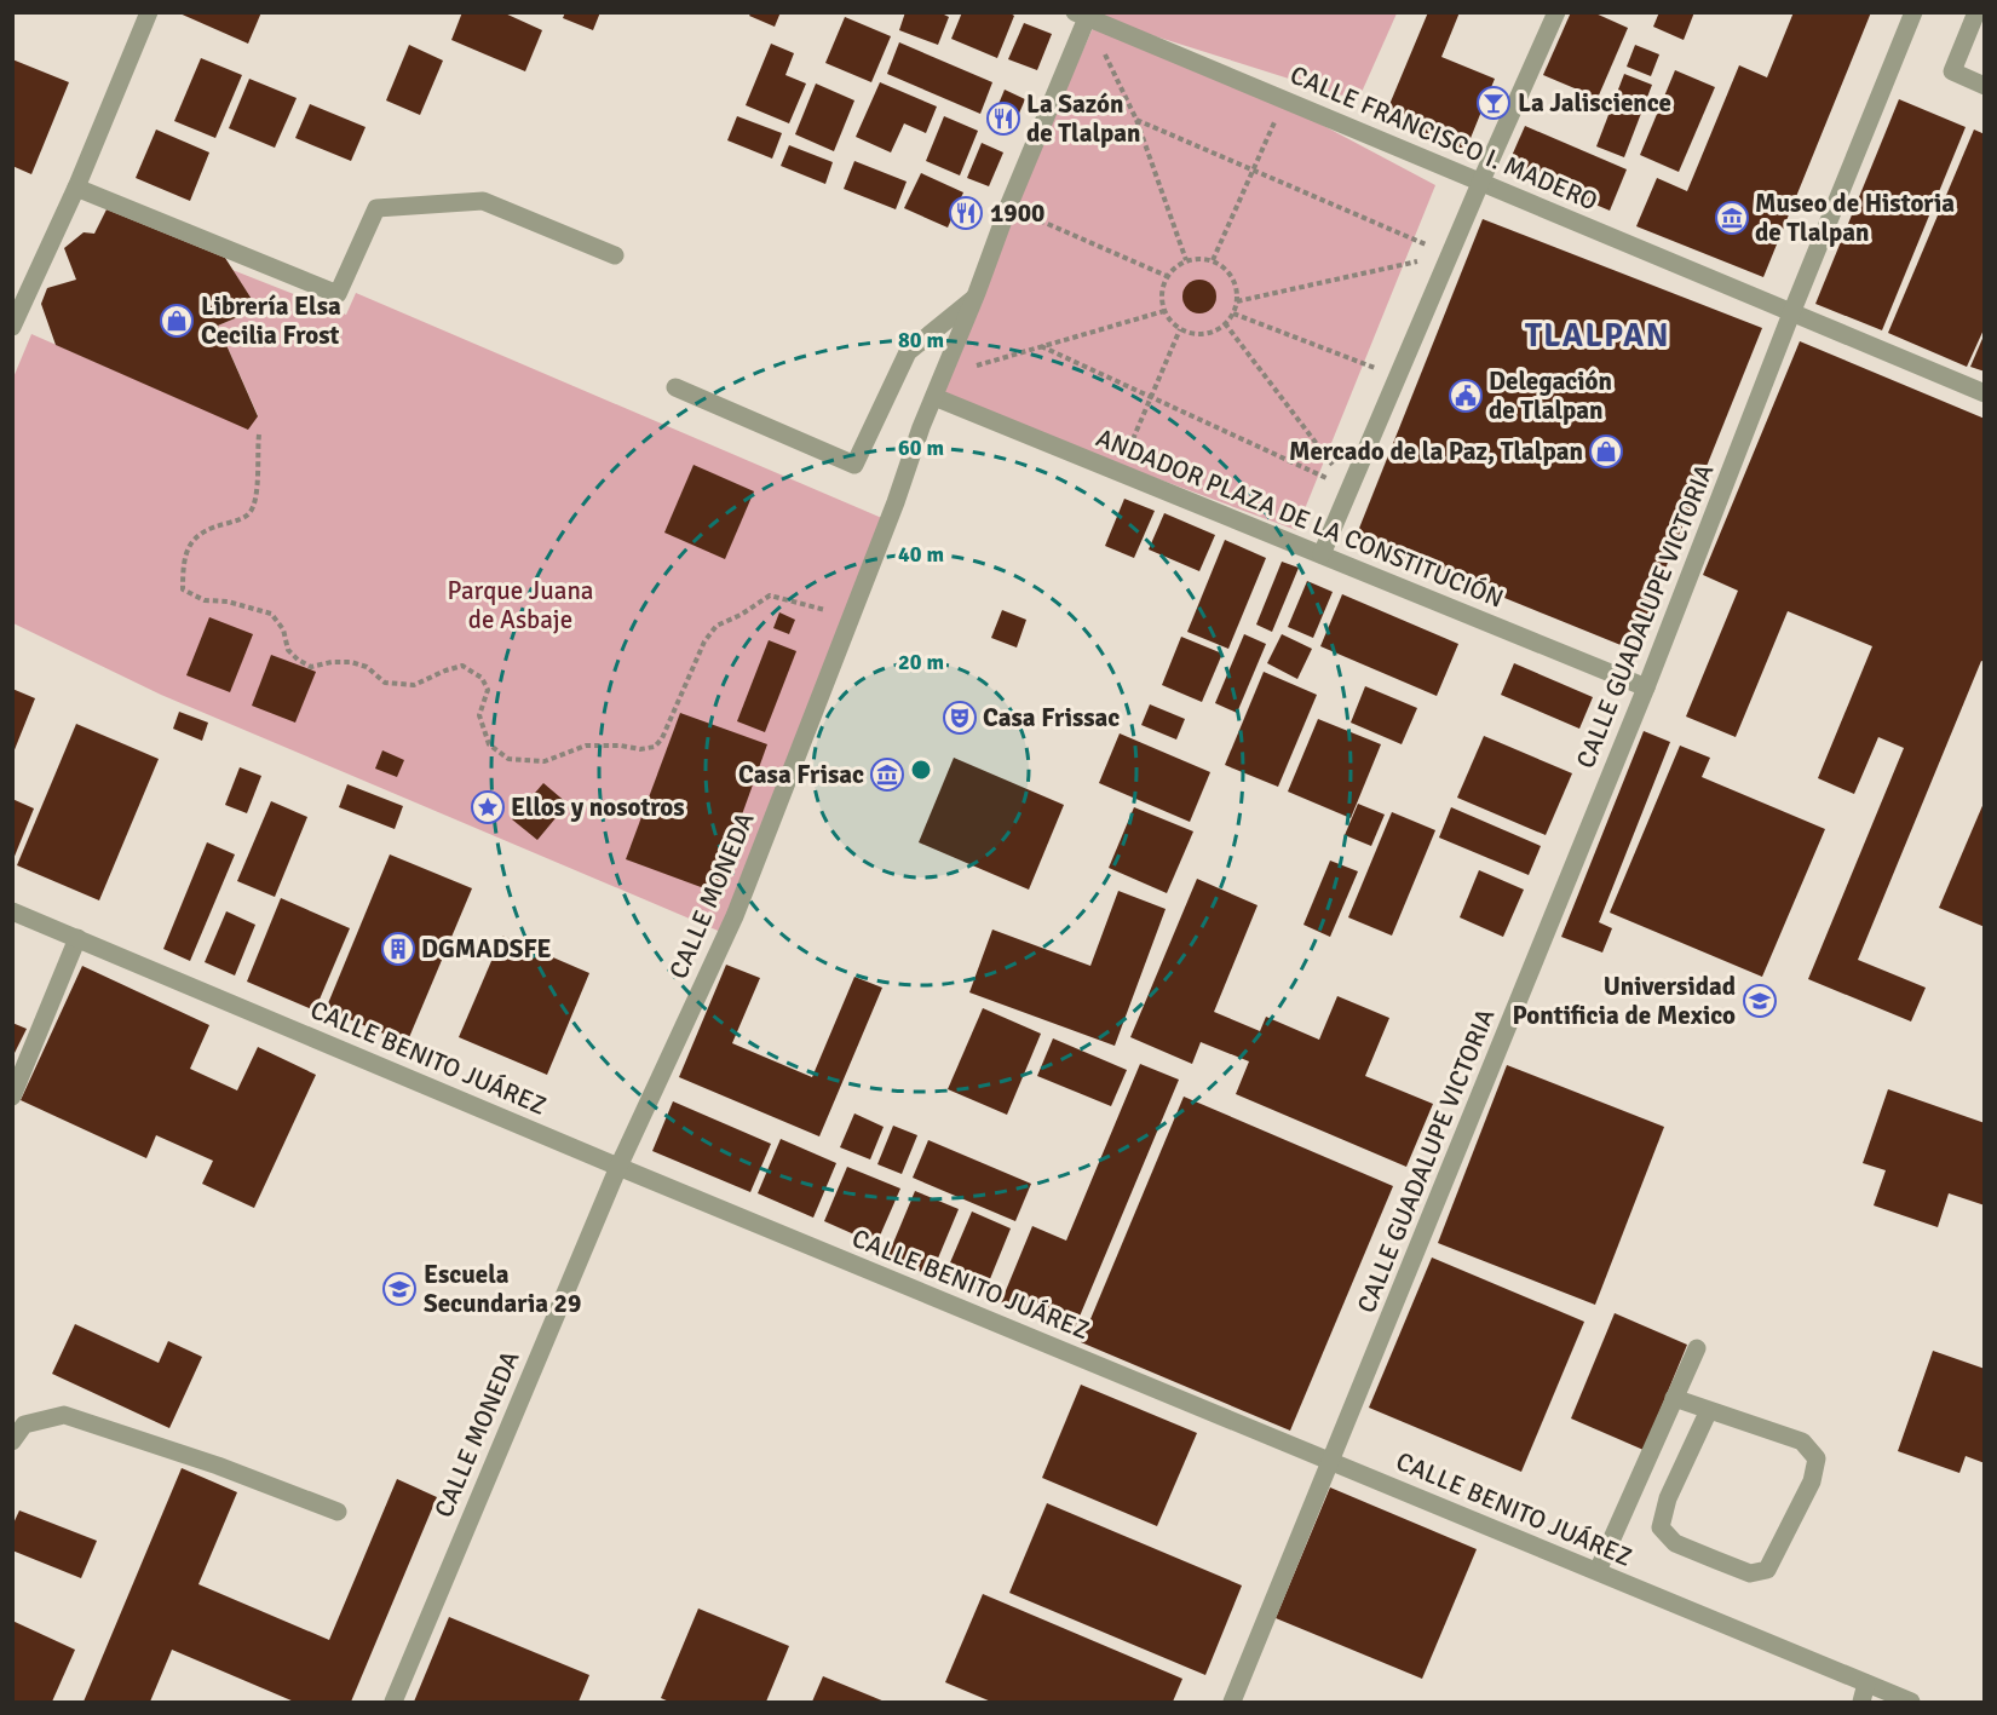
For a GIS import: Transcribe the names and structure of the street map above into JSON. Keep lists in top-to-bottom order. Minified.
{"streets":{"street":["CALLE FRANCISCO I. MADERO","ANDADOR PLAZA DE LA CONSTITUCIÓN","CALLE GUADALUPE VICTORIA","CALLE MONEDA","CALLE BENITO JUÁREZ"]},"crossings":[["CALLE FRANCISCO I. MADERO","CALLE GUADALUPE VICTORIA"],["CALLE FRANCISCO I. MADERO","CALLE MONEDA"],["ANDADOR PLAZA DE LA CONSTITUCIÓN","CALLE GUADALUPE VICTORIA"],["ANDADOR PLAZA DE LA CONSTITUCIÓN","CALLE MONEDA"],["CALLE GUADALUPE VICTORIA","CALLE BENITO JUÁREZ"],["CALLE MONEDA","CALLE BENITO JUÁREZ"]],"districts":["TLALPAN"],"parks":["Parque Juana de Asbaje"],"places":{"bar":["La Jaliscience"],"restaurant":["La Sazón de Tlalpan","1900"],"museum":["Museo de Historia de Tlalpan","Casa Frisac"],"shop":["Librería Elsa Cecilia Frost","Mercado de la Paz, Tlalpan"],"public building":["Delegación de Tlalpan"],"theatre":["Casa Frissac"],"place":["Ellos y nosotros"],"building":["DGMADSFE"],"school or university":["Universidad Pontificia de Mexico","Escuela Secundaria 29"]},"rings":["80 m","60 m","40 m","20 m"]}
